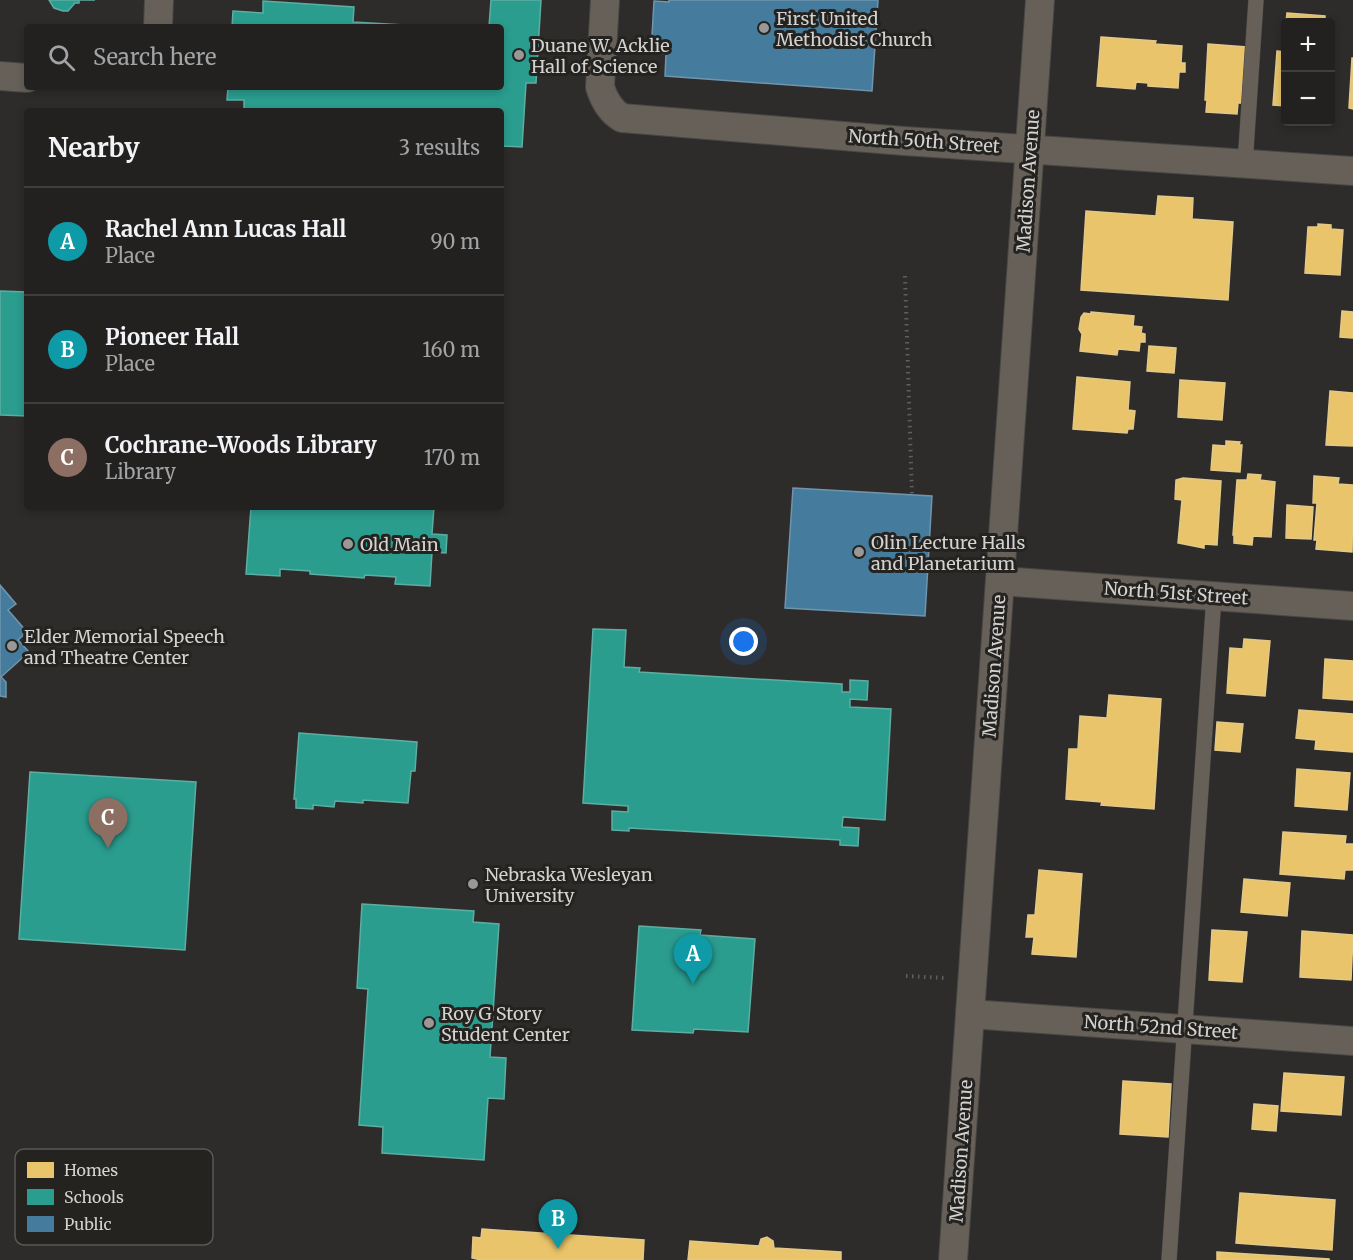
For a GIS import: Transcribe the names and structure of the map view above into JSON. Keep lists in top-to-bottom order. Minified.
{"streets":{"street":["North 50th Street","Madison Avenue","North 51st Street","North 52nd Street"]},"crossings":[["North 50th Street","Madison Avenue"],["Madison Avenue","North 51st Street"],["Madison Avenue","North 52nd Street"]],"places":["First United Methodist Church","Duane W. Acklie Hall of Science","Old Main","Olin Lecture Halls and Planetarium","Elder Memorial Speech and Theatre Center","Nebraska Wesleyan University","Roy G Story Student Center"],"legend":["Homes","Schools","Public"],"page":{"map_buttons":["+","−"],"search":"Search here","heading":["Nearby","3 results"],"list":[{"mark":"A","name":"Rachel Ann Lucas Hall","note":"Place","value":"90 m"},{"mark":"B","name":"Pioneer Hall","note":"Place","value":"160 m"},{"mark":"C","name":"Cochrane-Woods Library","note":"Library","value":"170 m"}],"pins":["C","A","B"]}}
